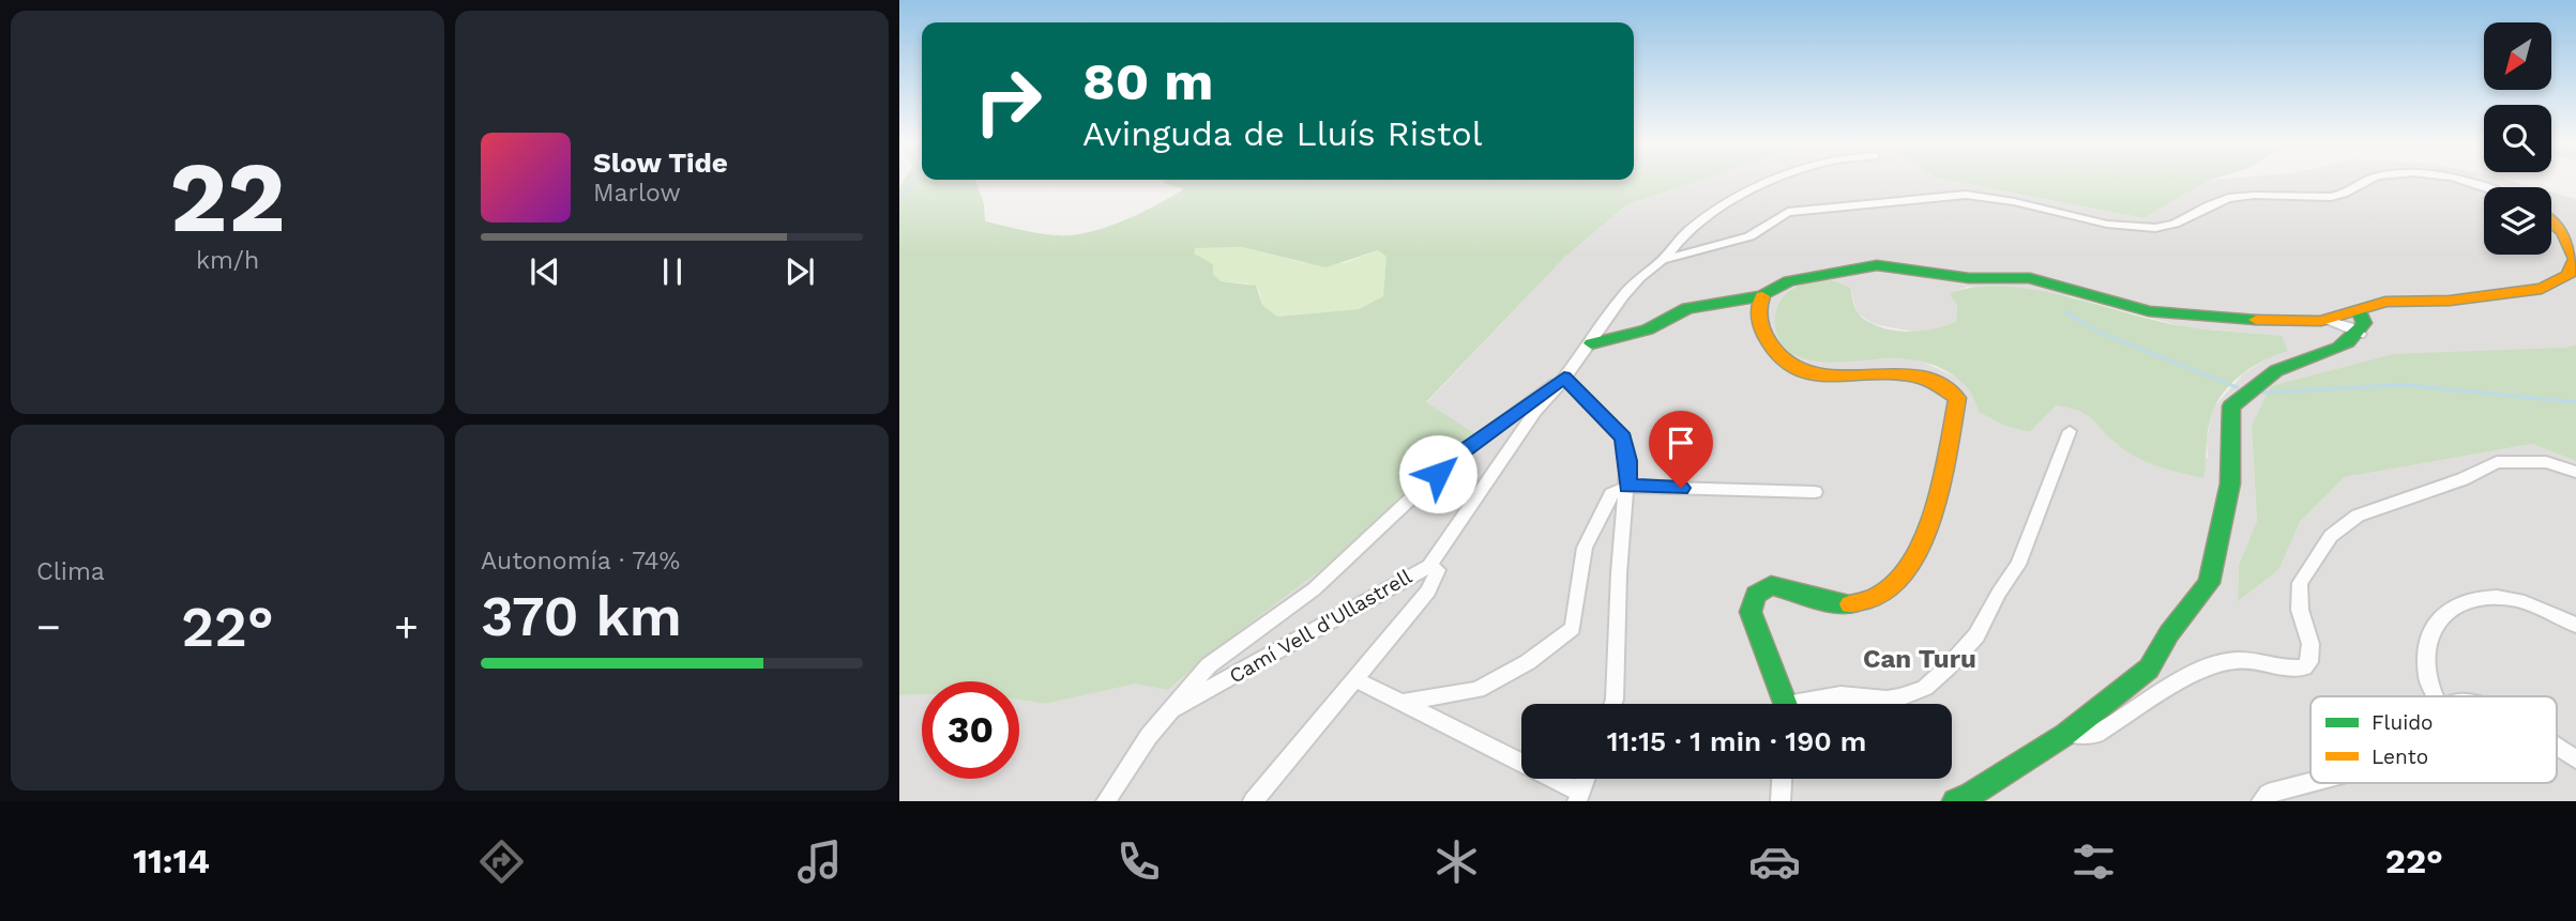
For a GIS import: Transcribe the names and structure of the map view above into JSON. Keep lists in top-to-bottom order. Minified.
{"streets":{"street":["Camí Vell d'Ullastrell"]},"districts":["Can Turu"],"legend":["Fluido","Lento"],"north":"bottom left","page":{"tile":[["22","km/h"],"Clima",["Autonomía · 74%","370 km"]],"turn":["80 m","Avinguda de Lluís Ristol"],"song":["Slow Tide","Marlow"],"heat":["−","22°","+"],"limit":"30","trip":"11:15 · 1 min · 190 m","tabs":["11:14","22°"]}}
